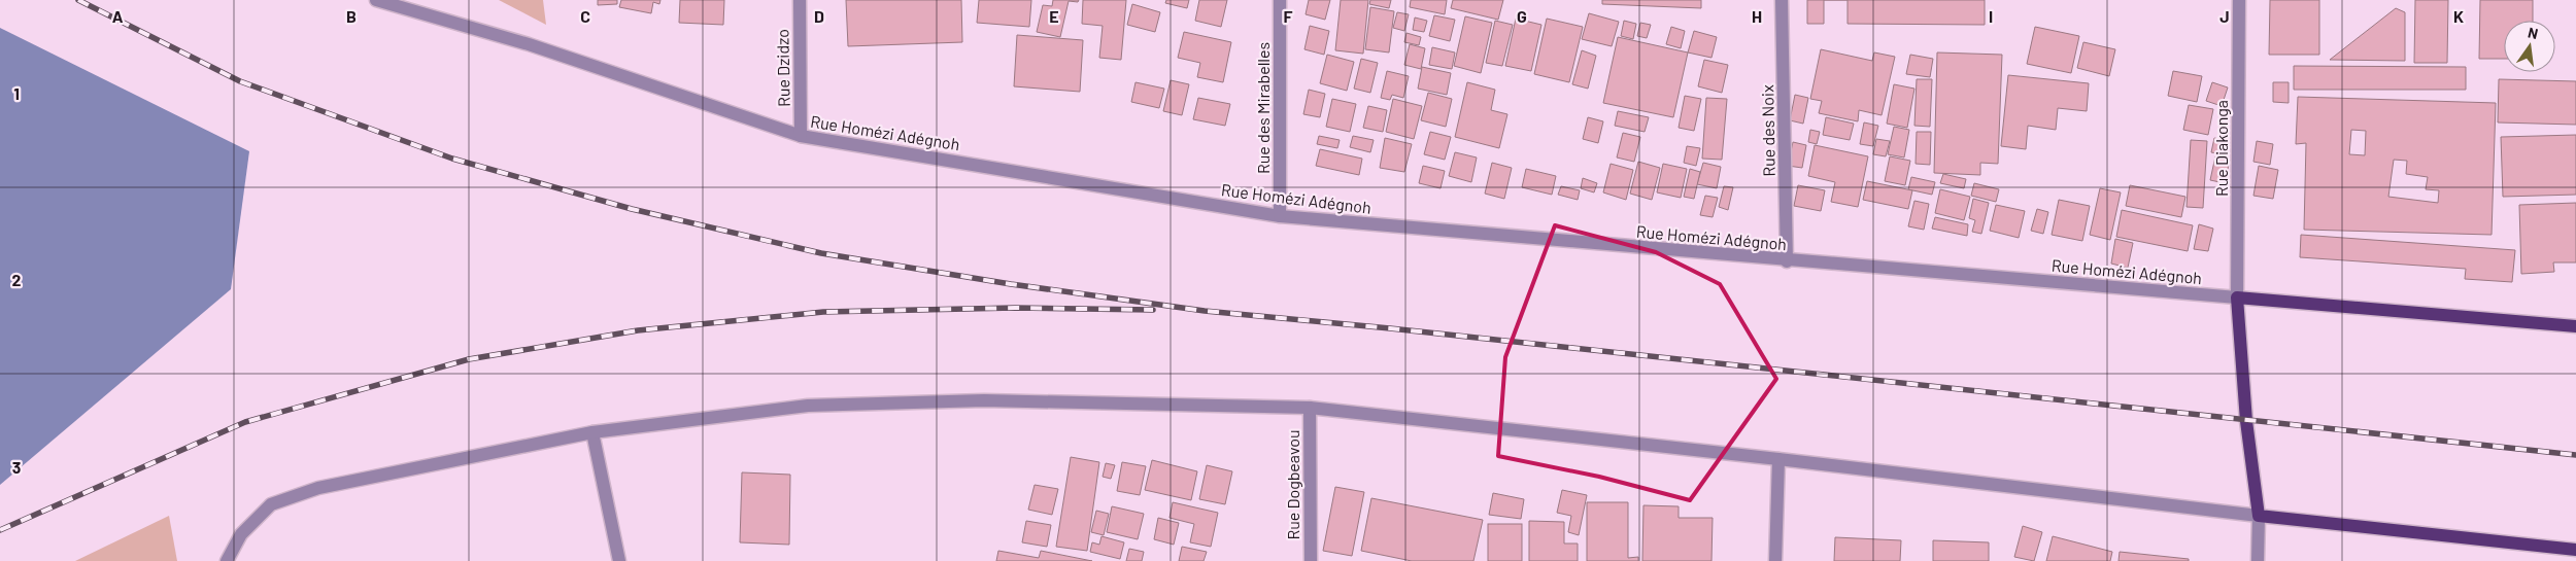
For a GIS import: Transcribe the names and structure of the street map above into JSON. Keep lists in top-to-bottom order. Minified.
{"streets":{"street":["Rue Dzidzo","Rue des Mirabelles","Rue des Noix","Rue Homézi Adégnoh","Rue Diakonga","Rue Dogbeavou"]},"crossings":[["Rue Dzidzo","Rue Homézi Adégnoh"],["Rue des Mirabelles","Rue Homézi Adégnoh"],["Rue des Noix","Rue Homézi Adégnoh"],["Rue Homézi Adégnoh","Rue Diakonga"]],"north":"top","grid":{"columns":["A","B","C","D","E","F","G","H","I","J","K"],"rows":["1","2","3"]}}
